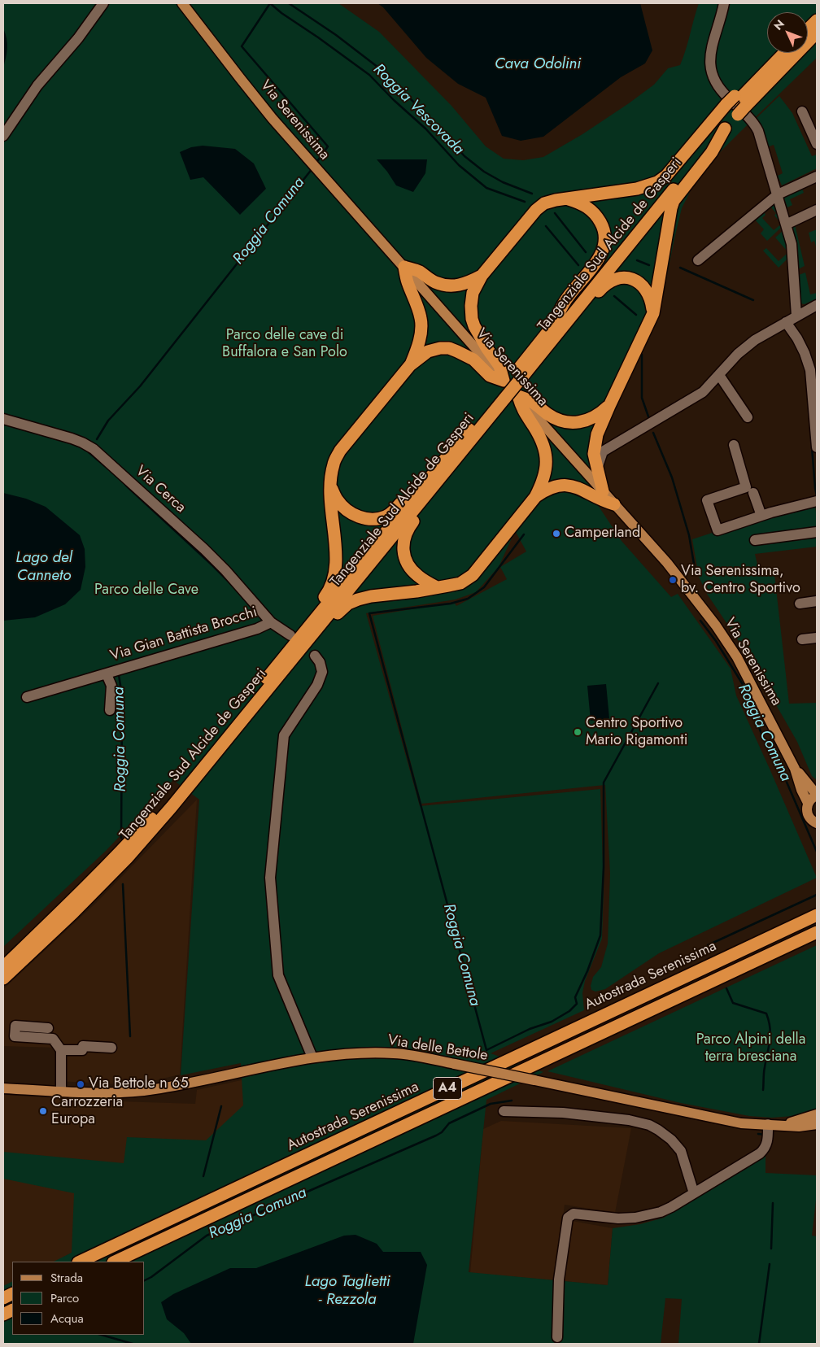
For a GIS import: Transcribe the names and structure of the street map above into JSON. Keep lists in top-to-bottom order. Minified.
{"streets":{"highway":["Tangenziale Sud Alcide de Gasperi","Autostrada Serenissima","A4"],"main road":["Via Serenissima","Via delle Bettole"],"street":["Via Cerca","Via Gian Battista Brocchi"]},"crossings":[["Via Serenissima","Tangenziale Sud Alcide de Gasperi"],["Via Cerca","Via Gian Battista Brocchi"]],"water":["Cava Odolini","Roggia Vescovada","Roggia Comuna","Lago del Canneto","Lago Taglietti - Rezzola"],"parks":["Parco delle cave di Buffalora e San Polo","Parco delle Cave","Parco Alpini della terra bresciana"],"places":["Camperland","Via Serenissima, bv. Centro Sportivo","Centro Sportivo Mario Rigamonti","Via Bettole n 65","Carrozzeria Europa"],"legend":["Strada","Parco","Acqua"],"north":"top left"}
